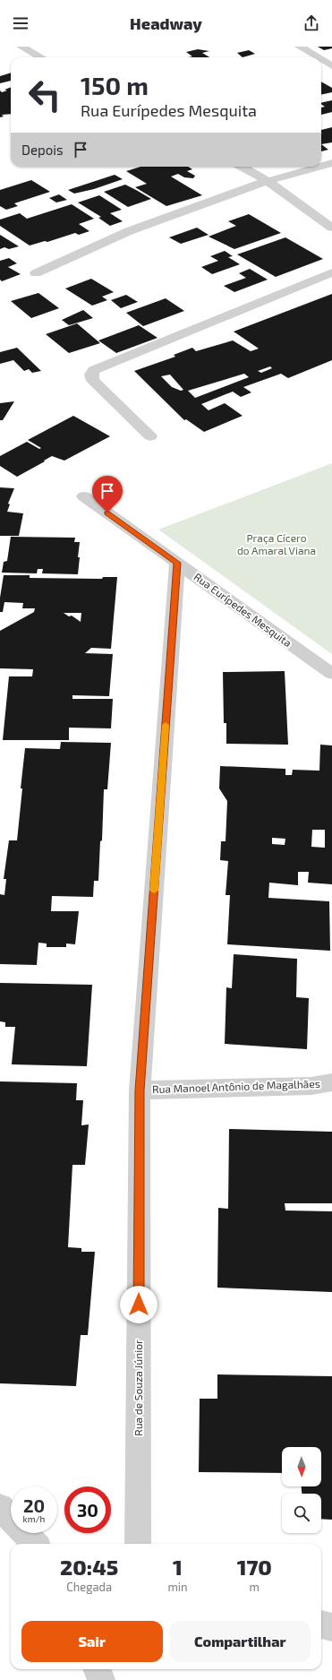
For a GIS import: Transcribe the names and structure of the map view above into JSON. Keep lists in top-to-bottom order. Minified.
{"streets":{"street":["Rua Eurípedes Mesquita","Rua Manoel Antônio de Magalhães","Rua de Souza Júnior"]},"crossings":[["Rua Eurípedes Mesquita","Rua de Souza Júnior"],["Rua Manoel Antônio de Magalhães","Rua de Souza Júnior"]],"parks":["Praça Cícero do Amaral Viana"],"north":"bottom","page":{"header":"Headway","turn":["150 m","Rua Eurípedes Mesquita"],"then":"Depois","speed":"20 km/h","limit":"30","eta":["20:45","Chegada","1","min","170","m"],"buttons":["Sair","Compartilhar"]}}
